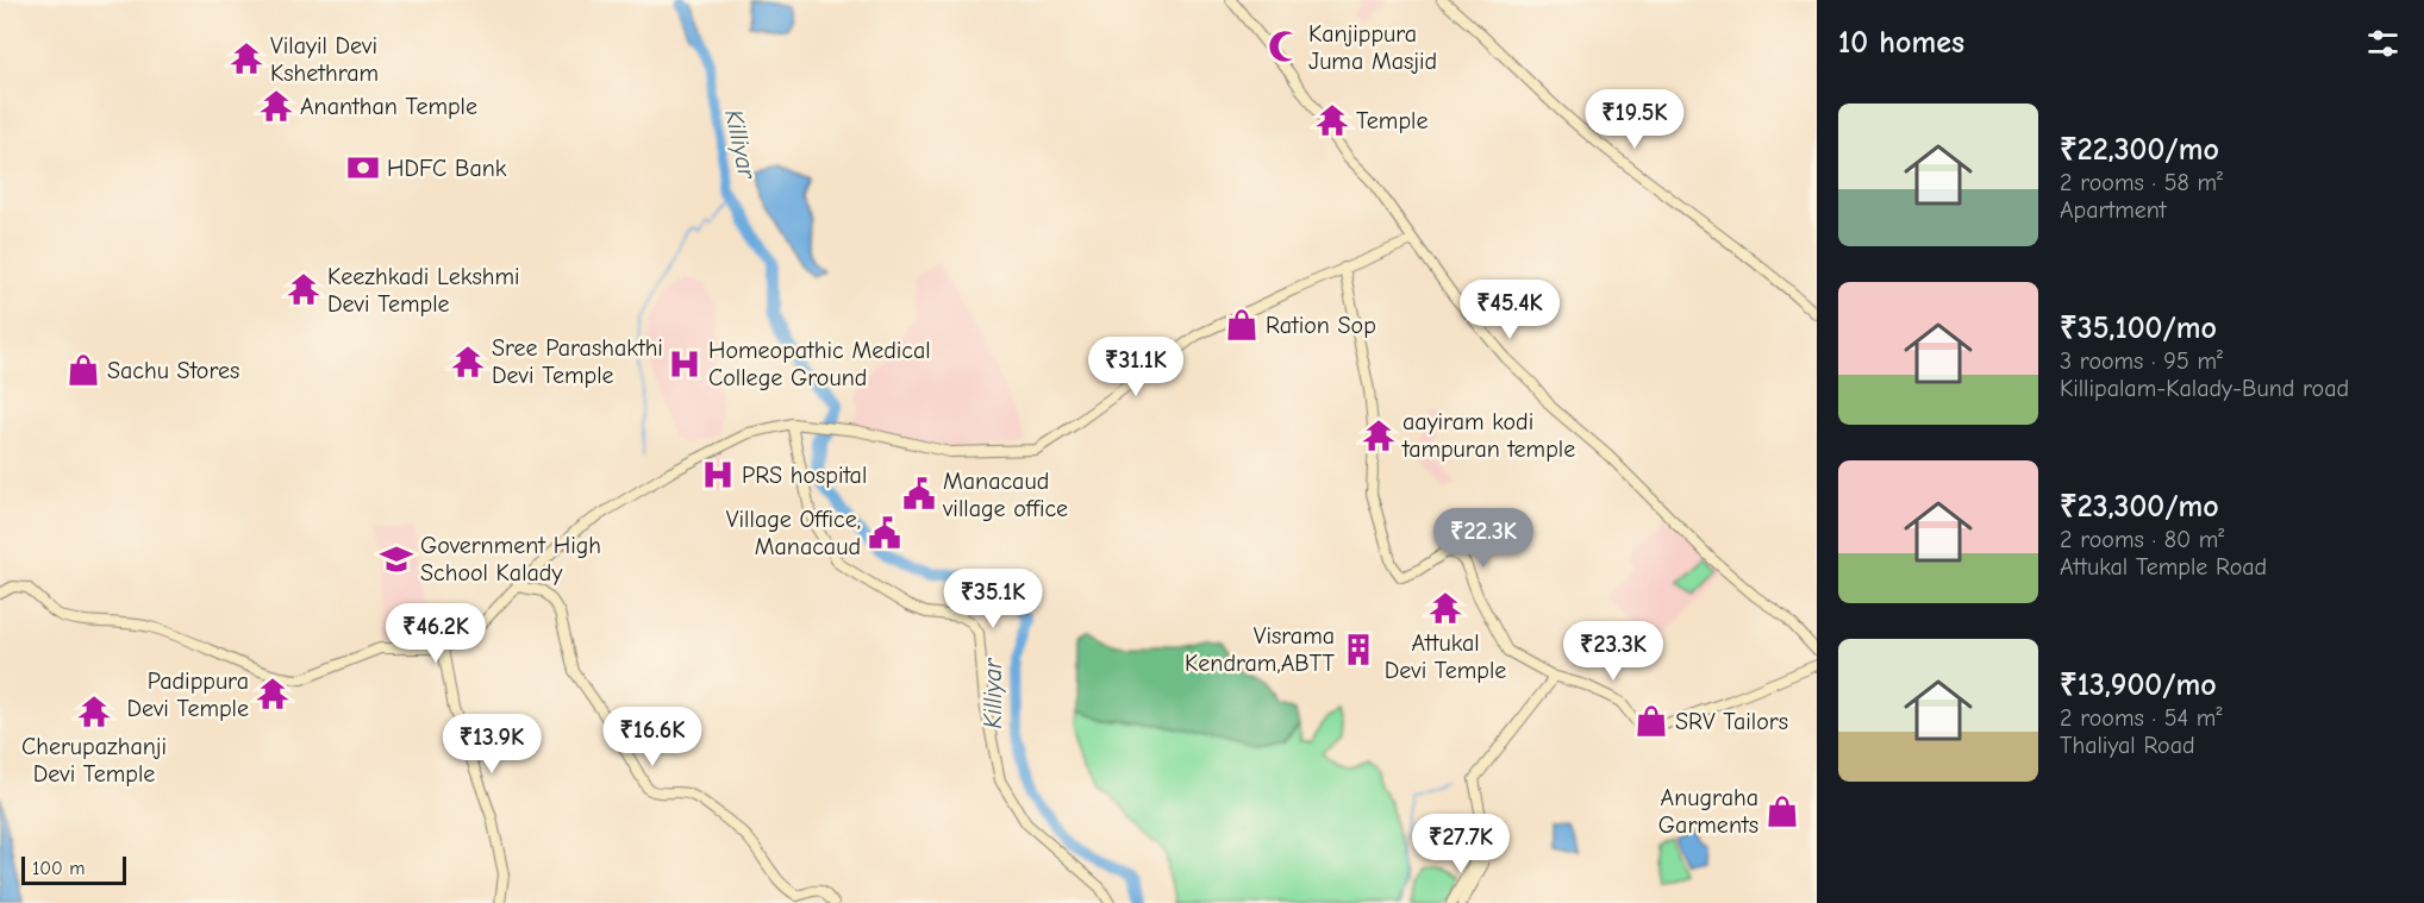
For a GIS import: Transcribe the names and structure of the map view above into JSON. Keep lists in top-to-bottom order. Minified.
{"water":["Killiyar"],"places":{"mosque":["Kanjippura Juma Masjid"],"temple":["Vilayil Devi Kshethram","Ananthan Temple","Temple","Keezhkadi Lekshmi Devi Temple","Sree Parashakthi Devi Temple","aayiram kodi tampuran temple","Attukal Devi Temple","Padippura Devi Temple","Cherupazhanji Devi Temple"],"bank":["HDFC Bank"],"shop":["Ration Sop","Sachu Stores","SRV Tailors","Anugraha Garments"],"hospital":["Homeopathic Medical College Ground","PRS hospital"],"public building":["Manacaud village office","Village Office, Manacaud"],"school or university":["Government High School Kalady"],"building":["Visrama Kendram,ABTT"]},"scale_bar":"100 m","page":{"heading":"10 homes","list":[{"name":"₹22,300/mo","note":"2 rooms · 58 m² · Apartment"},{"name":"₹35,100/mo","note":"3 rooms · 95 m² · Killipalam-Kalady-Bund road"},{"name":"₹23,300/mo","note":"2 rooms · 80 m² · Attukal Temple Road"},{"name":"₹13,900/mo","note":"2 rooms · 54 m² · Thaliyal Road"}],"price":["₹19.5K","₹45.4K","₹31.1K","₹22.3K","₹35.1K","₹46.2K","₹23.3K","₹16.6K","₹13.9K","₹27.7K"],"scale":"100 m"}}
